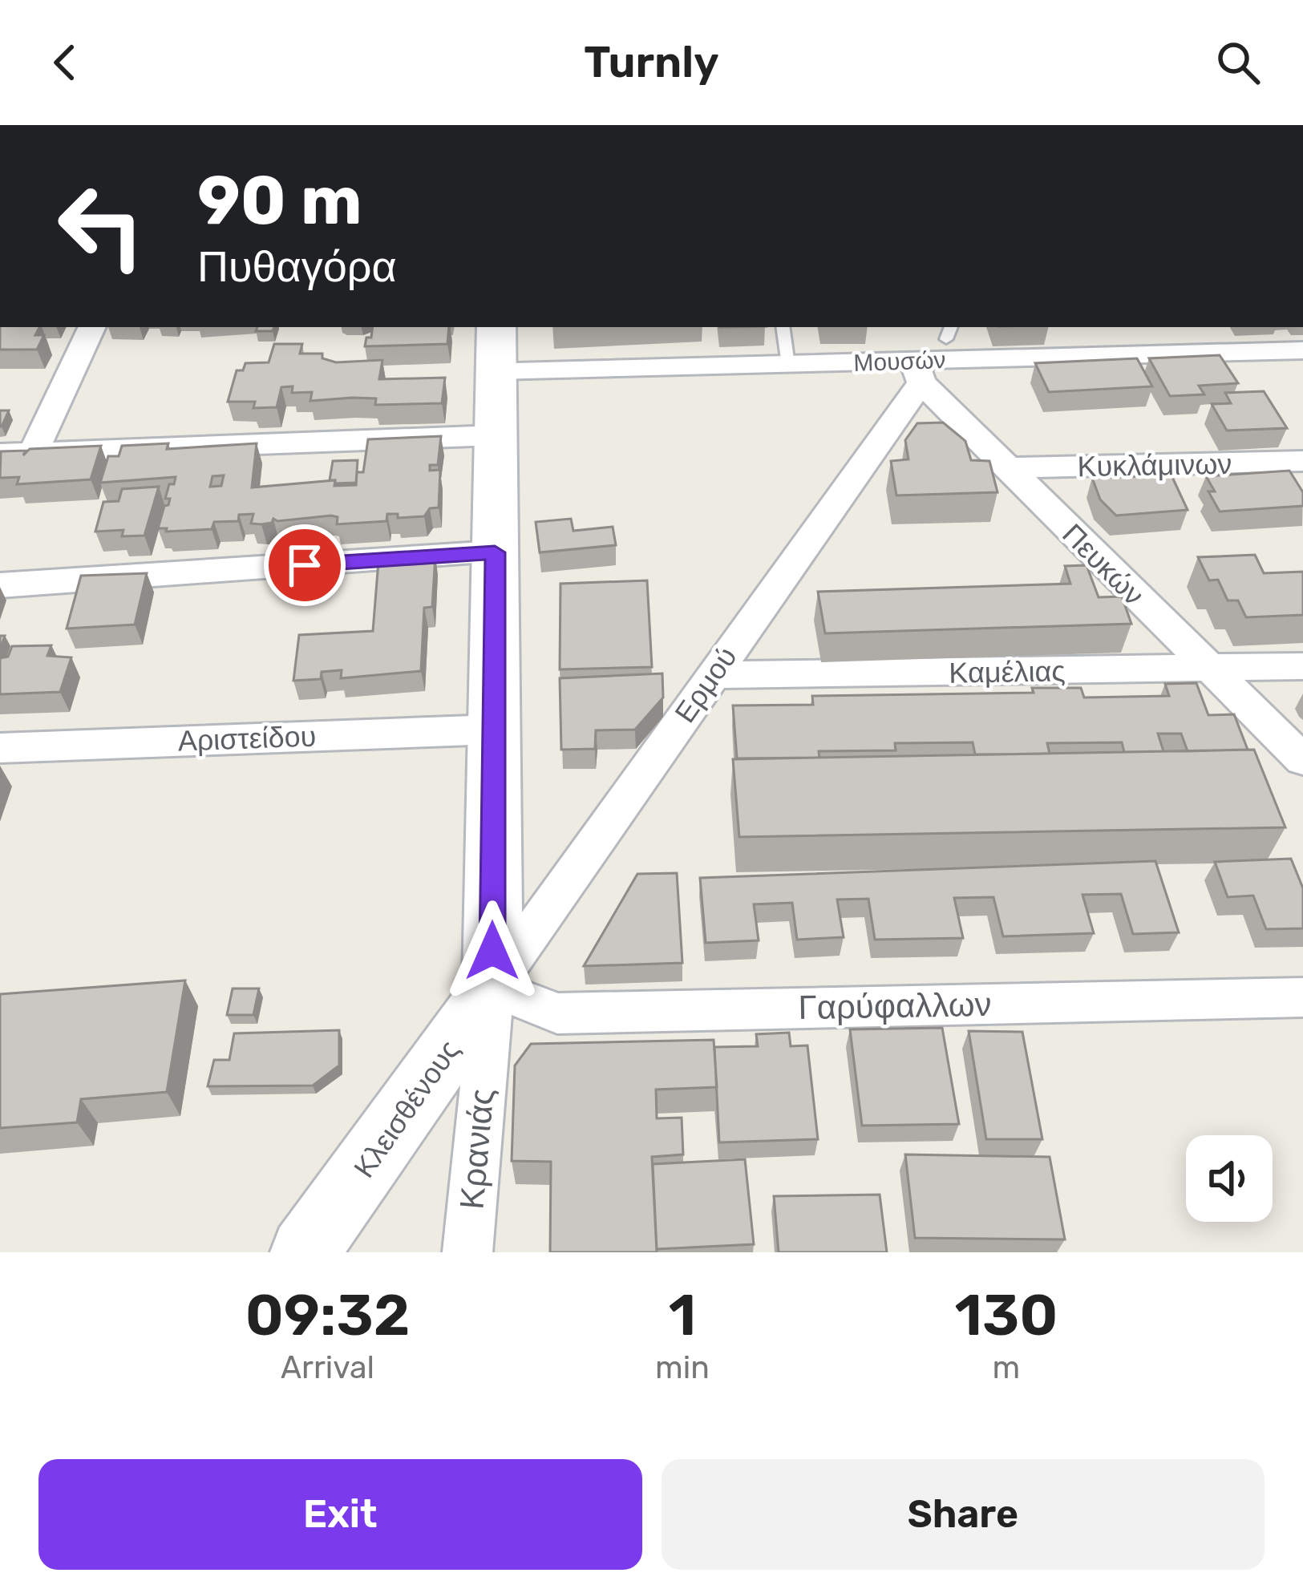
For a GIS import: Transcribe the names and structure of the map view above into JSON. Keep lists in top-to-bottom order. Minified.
{"streets":{"main road":["Κλεισθένους"],"street":["Μουσών","Κυκλάμινων","Πευκών","Καμέλιας","Ερμού","Αριστείδου","Γαρύφαλλων","Κρανιάς"]},"crossings":[["Μουσών","Πευκών"],["Μουσών","Ερμού"],["Κυκλάμινων","Πευκών"],["Πευκών","Καμέλιας"],["Πευκών","Ερμού"],["Καμέλιας","Ερμού"],["Ερμού","Γαρύφαλλων"],["Ερμού","Κλεισθένους"],["Ερμού","Κρανιάς"],["Γαρύφαλλων","Κλεισθένους"],["Γαρύφαλλων","Κρανιάς"],["Κλεισθένους","Κρανιάς"]],"page":{"header":"Turnly","turn":["90 m","Πυθαγόρα"],"eta":["09:32","Arrival","1","min","130","m"],"buttons":["Exit","Share"]}}
